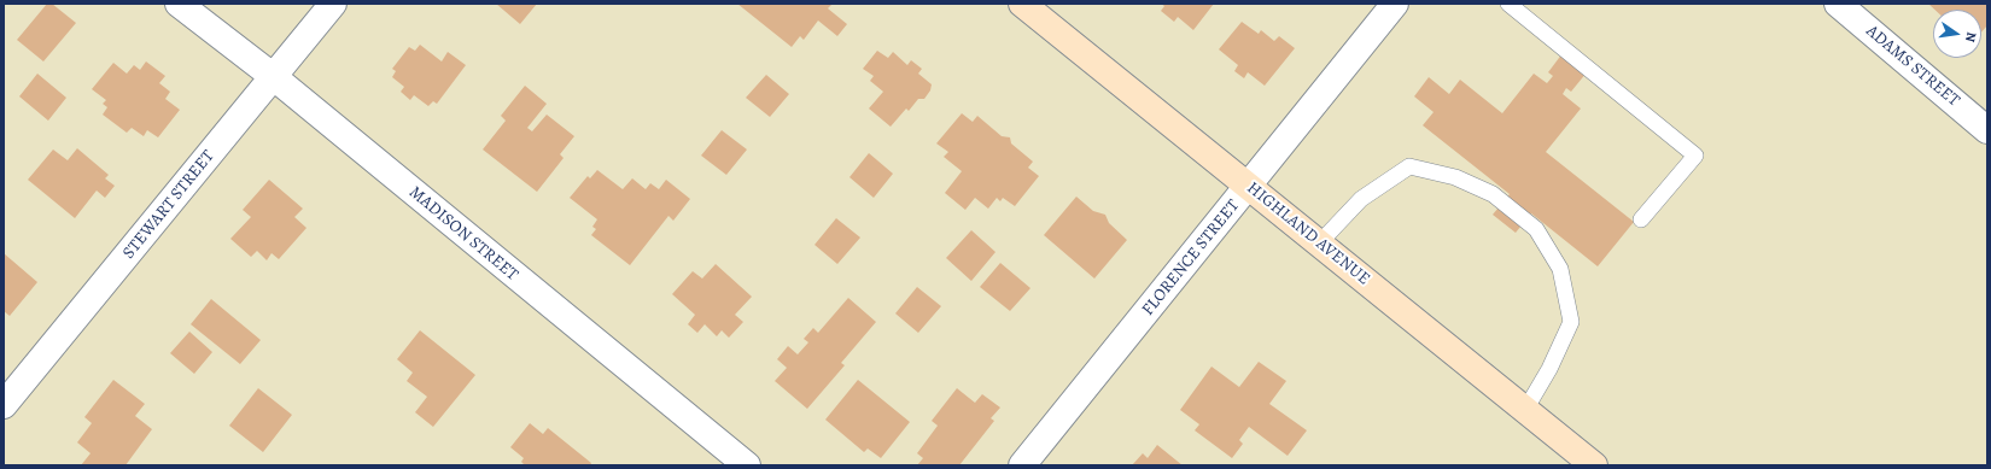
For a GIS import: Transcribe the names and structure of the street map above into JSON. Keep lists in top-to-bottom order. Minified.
{"streets":{"street":["ADAMS STREET","STEWART STREET","MADISON STREET","HIGHLAND AVENUE","FLORENCE STREET"]},"crossings":[["STEWART STREET","MADISON STREET"],["HIGHLAND AVENUE","FLORENCE STREET"]],"north":"right"}
